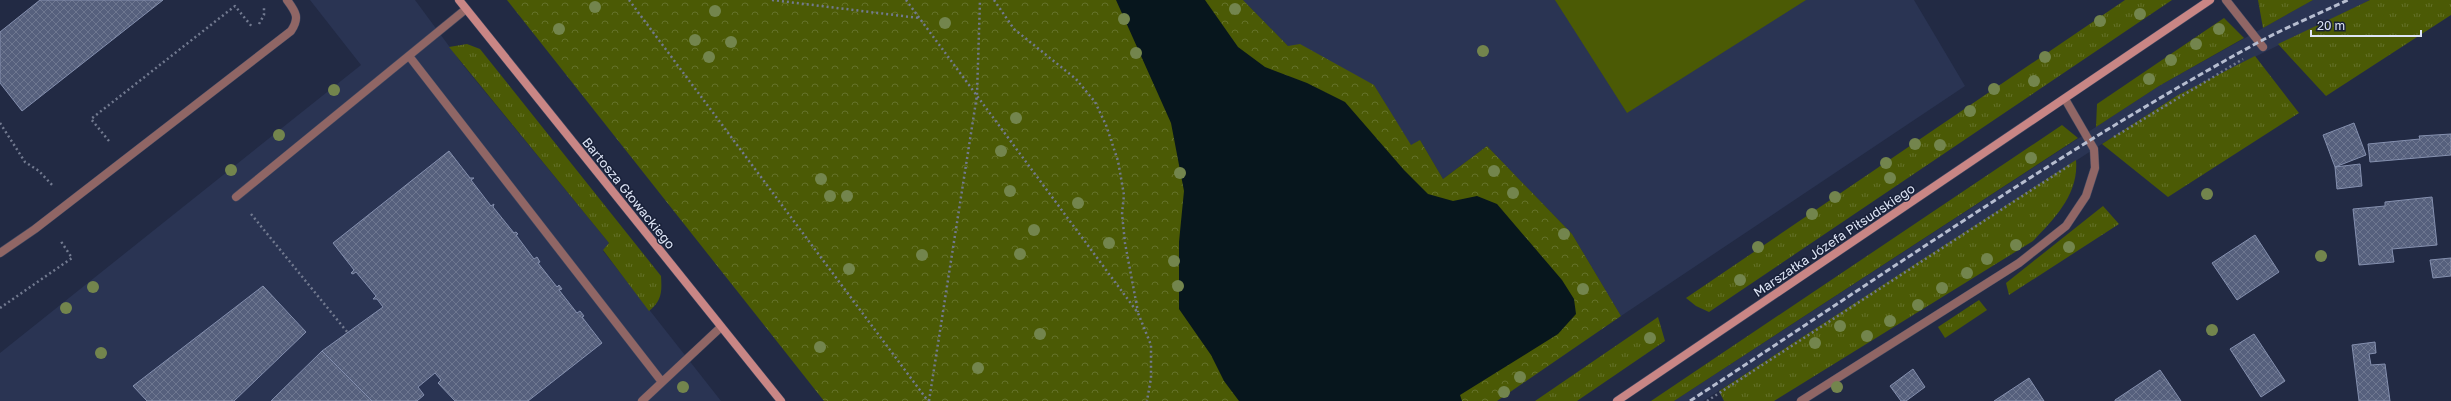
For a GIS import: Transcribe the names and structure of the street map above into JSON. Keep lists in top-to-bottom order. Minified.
{"streets":{"main road":["Bartosza Głowackiego","Marszałka Józefa Piłsudskiego"]},"scale_bar":"20 m"}
